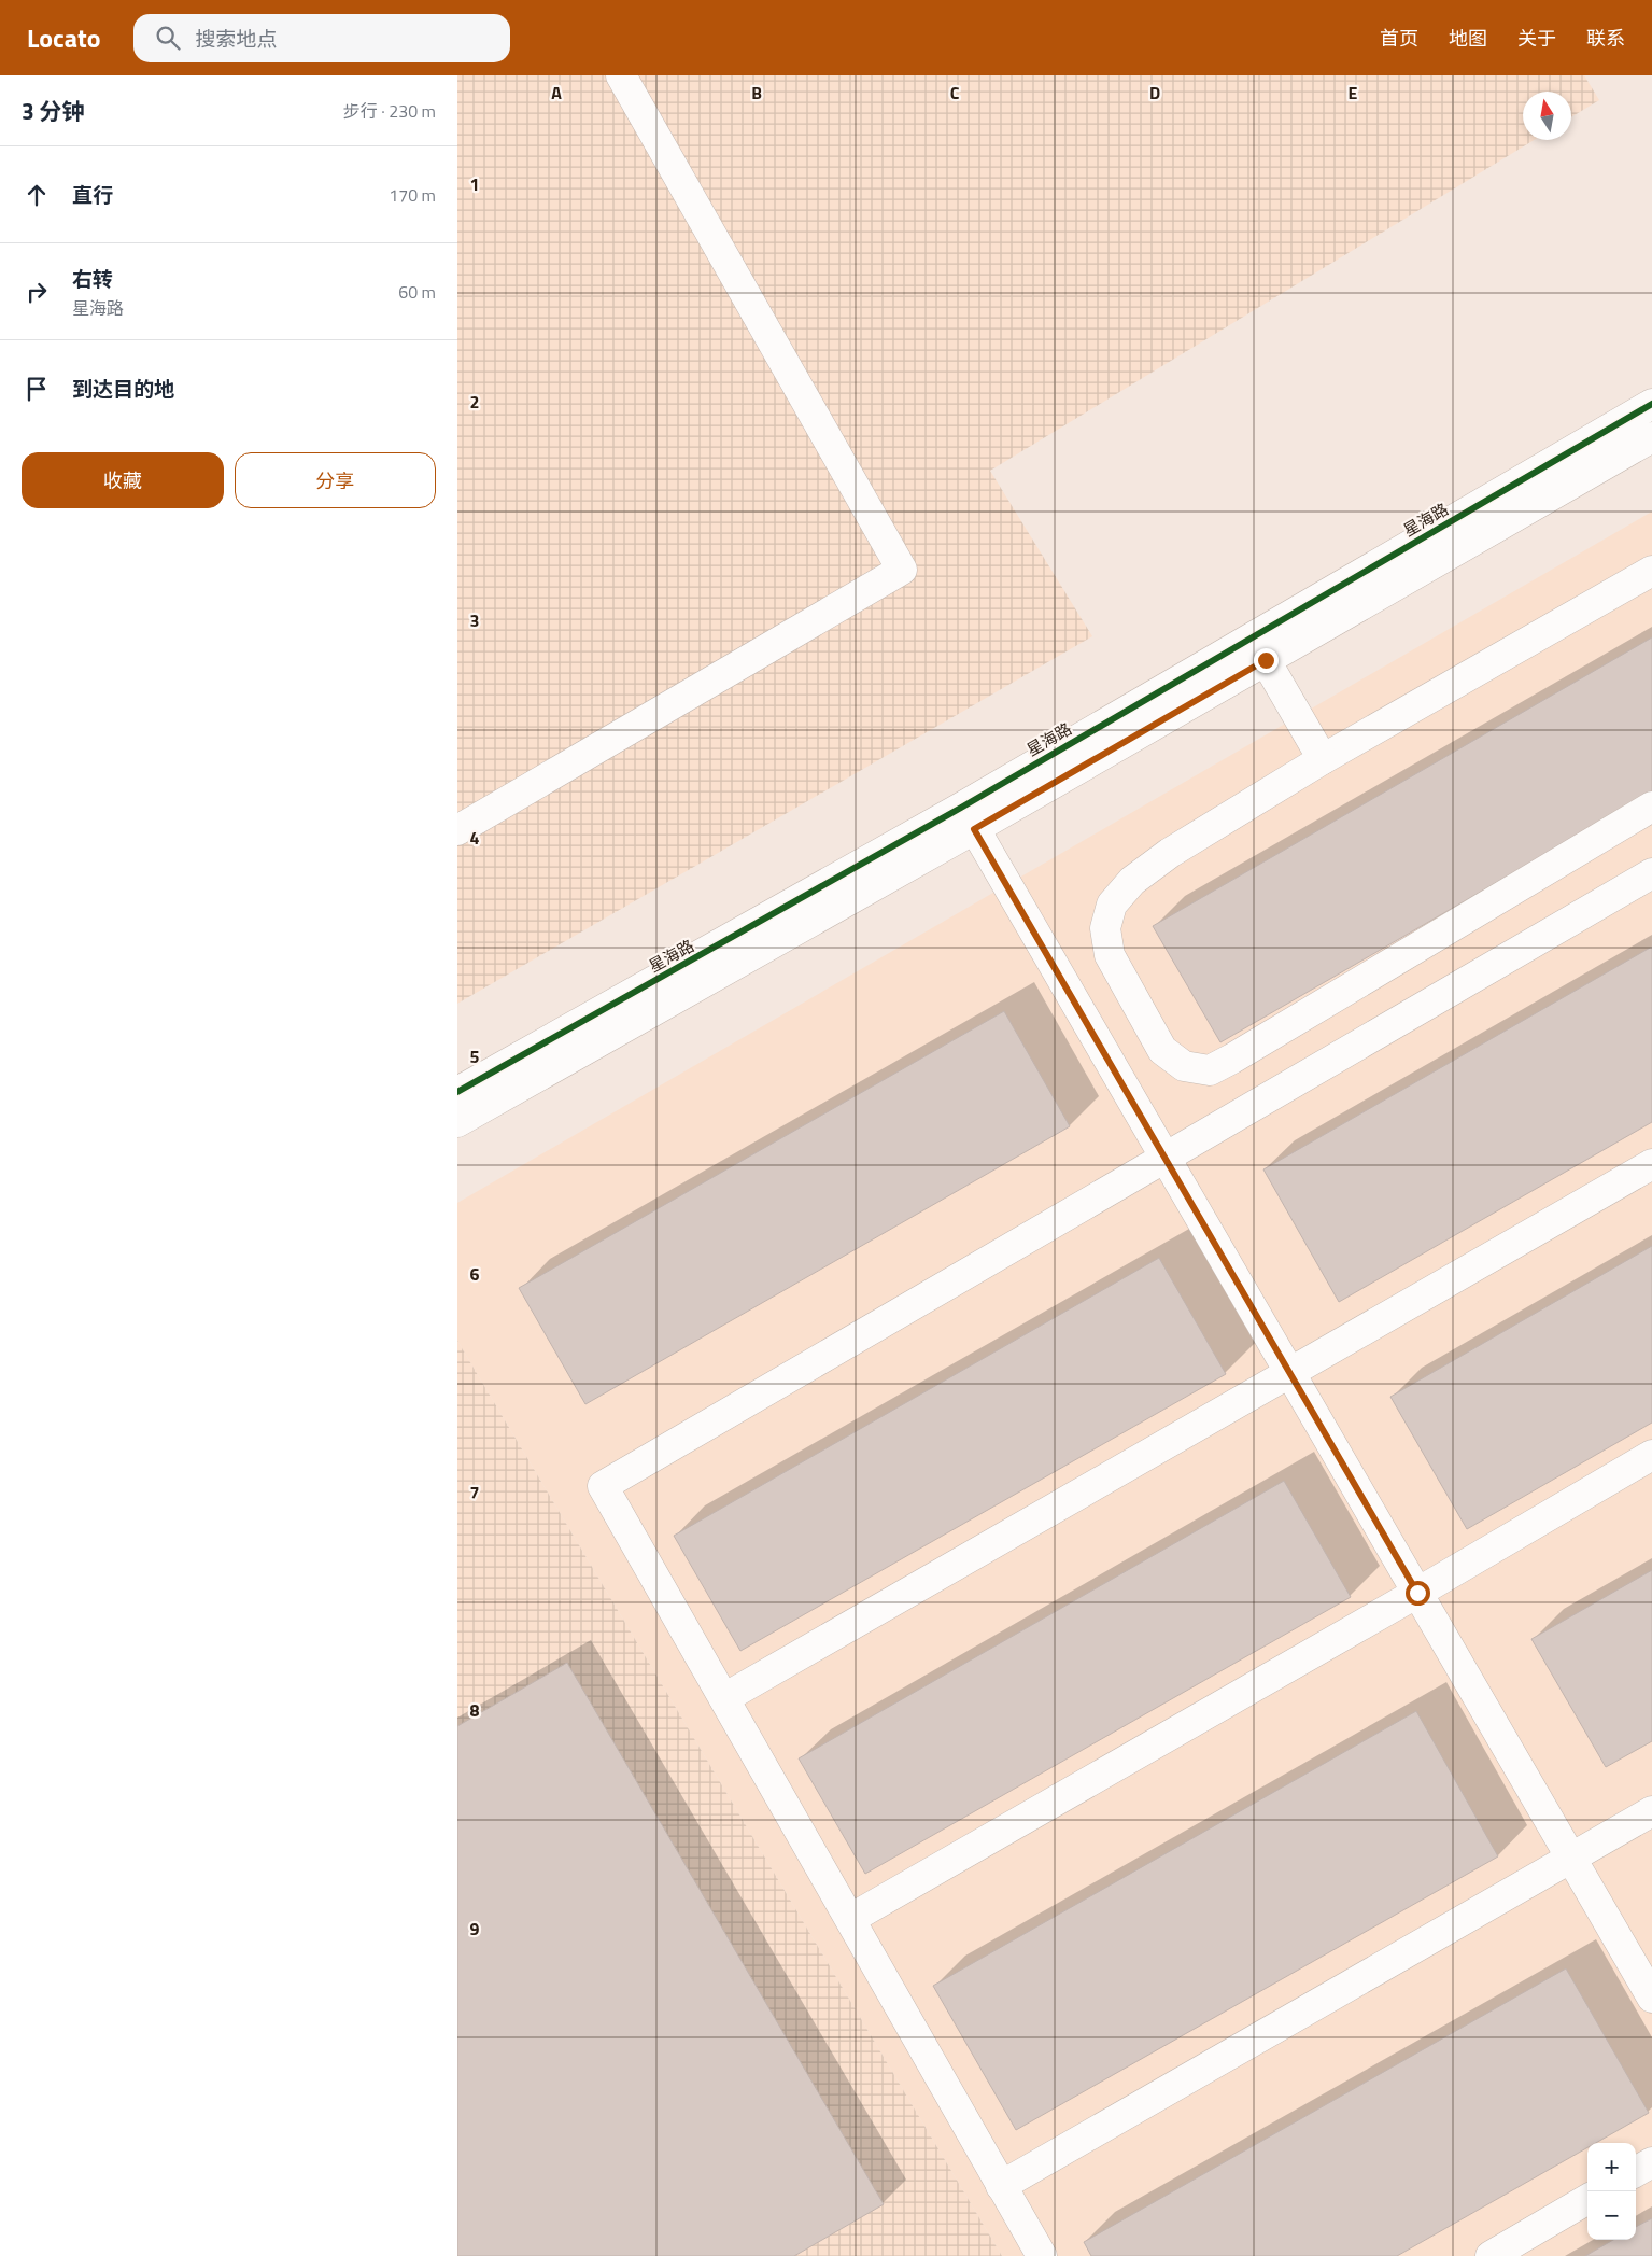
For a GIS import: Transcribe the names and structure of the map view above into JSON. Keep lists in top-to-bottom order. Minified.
{"streets":{"street":["星海路"]},"north":"top","page":{"header":"Locato","search":"搜索地点","nav":["首页","地图","关于","联系"],"heading":["3 分钟","步行 · 230 m"],"list":[["直行","170 m"],["右转","星海路","60 m"],"到达目的地"],"buttons":["收藏","分享"],"map_buttons":["+","−"]},"grid":{"columns":["A","B","C","D","E"],"rows":["1","2","3","4","5","6","7","8","9"]}}
